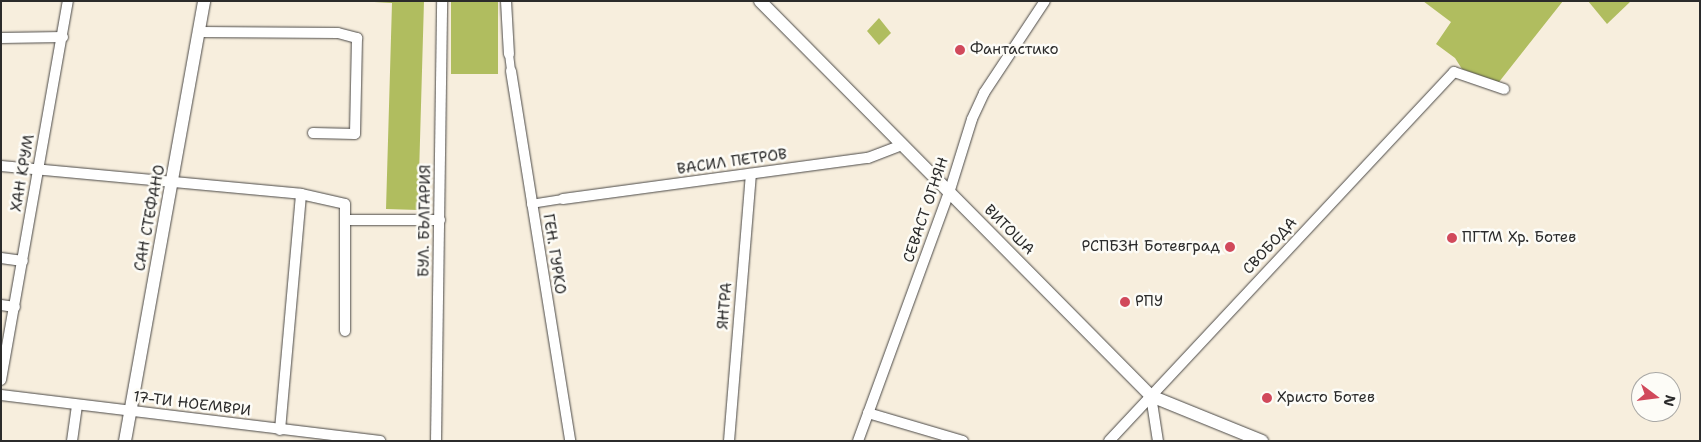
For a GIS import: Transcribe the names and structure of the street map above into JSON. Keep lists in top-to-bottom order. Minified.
{"streets":{"street":["ВАСИЛ ПЕТРОВ","ХАН КРУМ","СЕВАСТ ОГНЯН","САН СТЕФАНО","БУЛ. БЪЛГАРИЯ","ВИТОША","СВОБОДА","ГЕН. ГУРКО","ЯНТРА","17-ТИ НОЕМВРИ"]},"crossings":[["ВАСИЛ ПЕТРОВ","ВИТОША"],["ВАСИЛ ПЕТРОВ","ЯНТРА"],["СЕВАСТ ОГНЯН","ВИТОША"],["САН СТЕФАНО","17-ТИ НОЕМВРИ"],["ВИТОША","СВОБОДА"]],"places":["Фантастико","ПГТМ Хр. Ботев","РСПБЗН Ботевград","РПУ","Христо Ботев"],"north":"right"}
